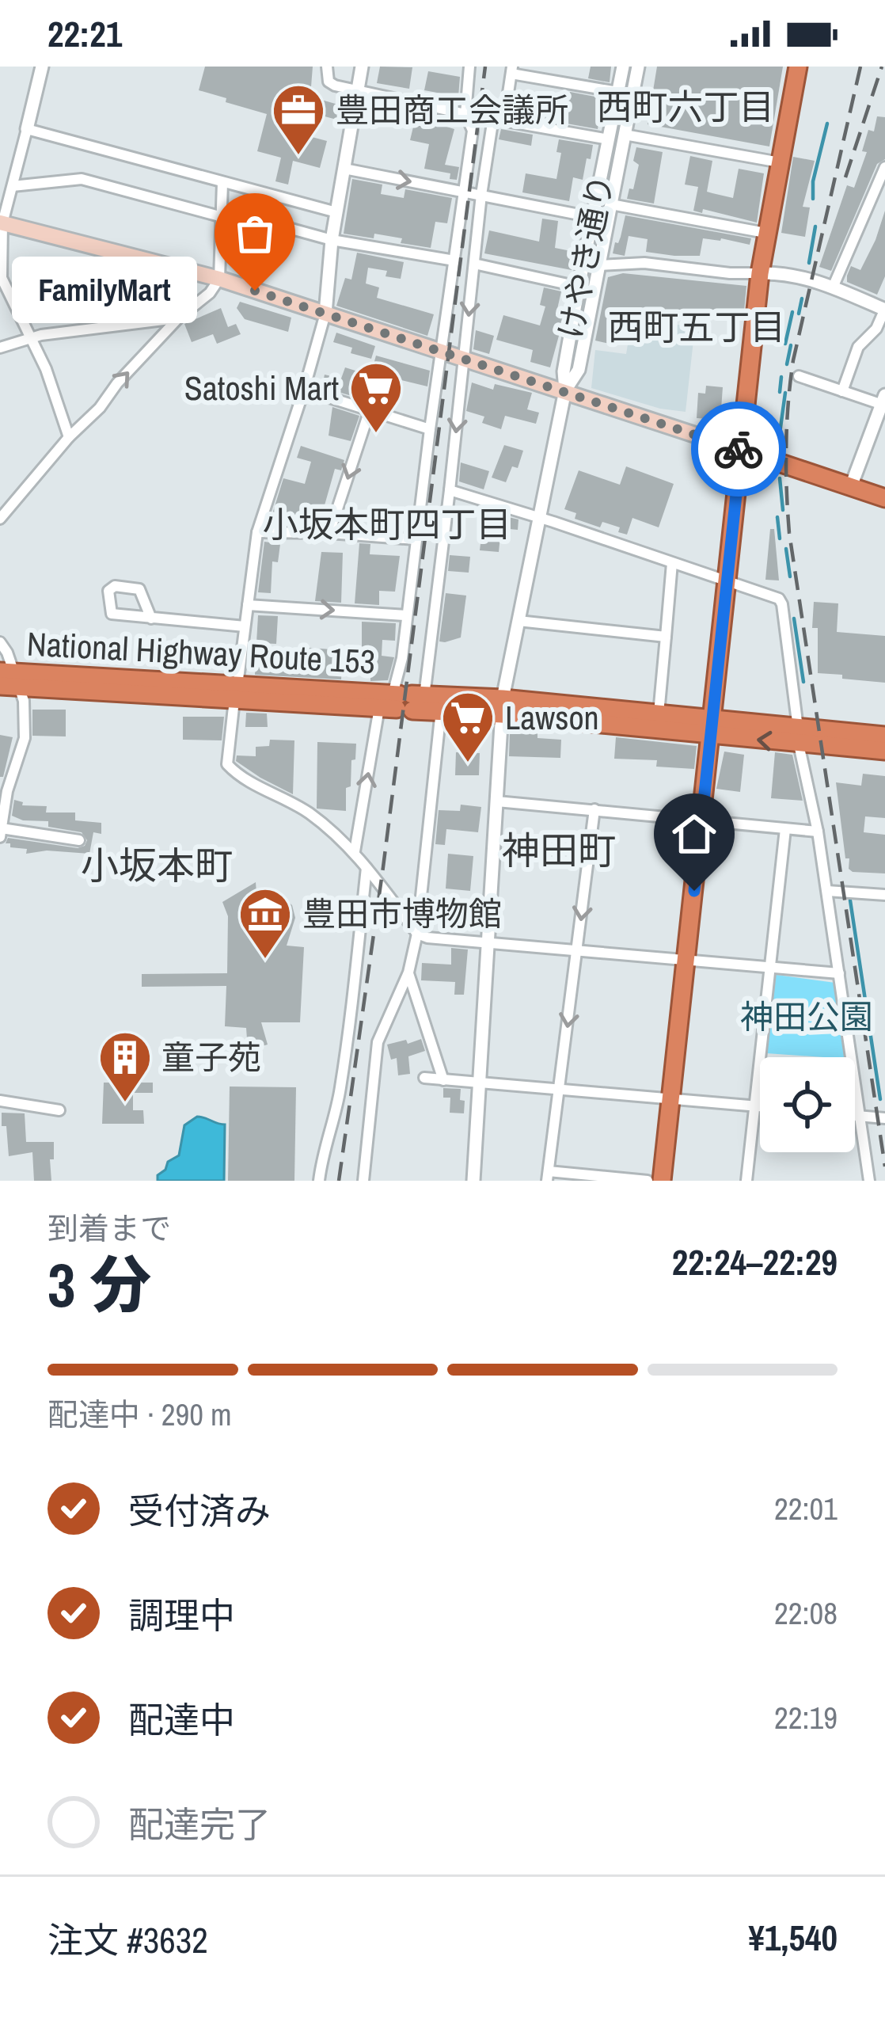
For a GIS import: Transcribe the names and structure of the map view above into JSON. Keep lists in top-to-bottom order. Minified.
{"streets":{"highway":["National Highway Route 153"],"street":["けやき通り"]},"crossings":[["けやき通り","National Highway Route 153"]],"districts":["西町六丁目","西町五丁目","小坂本町四丁目","神田町","小坂本町"],"parks":["神田公園"],"places":{"office":["豊田商工会議所"],"other":["FamilyMart"],"supermarket":["Satoshi Mart","Lawson"],"museum":["豊田市博物館"],"building":["童子苑"]},"page":{"status":"22:21","bubble":"FamilyMart","heading":["3 分","到着まで","22:24–22:29"],"panel":["注文 #3632","¥1,540"],"bar":"配達中 · 290 m","list":[["受付済み","22:01"],["調理中","22:08"],["配達中","22:19"],"配達完了"]}}
